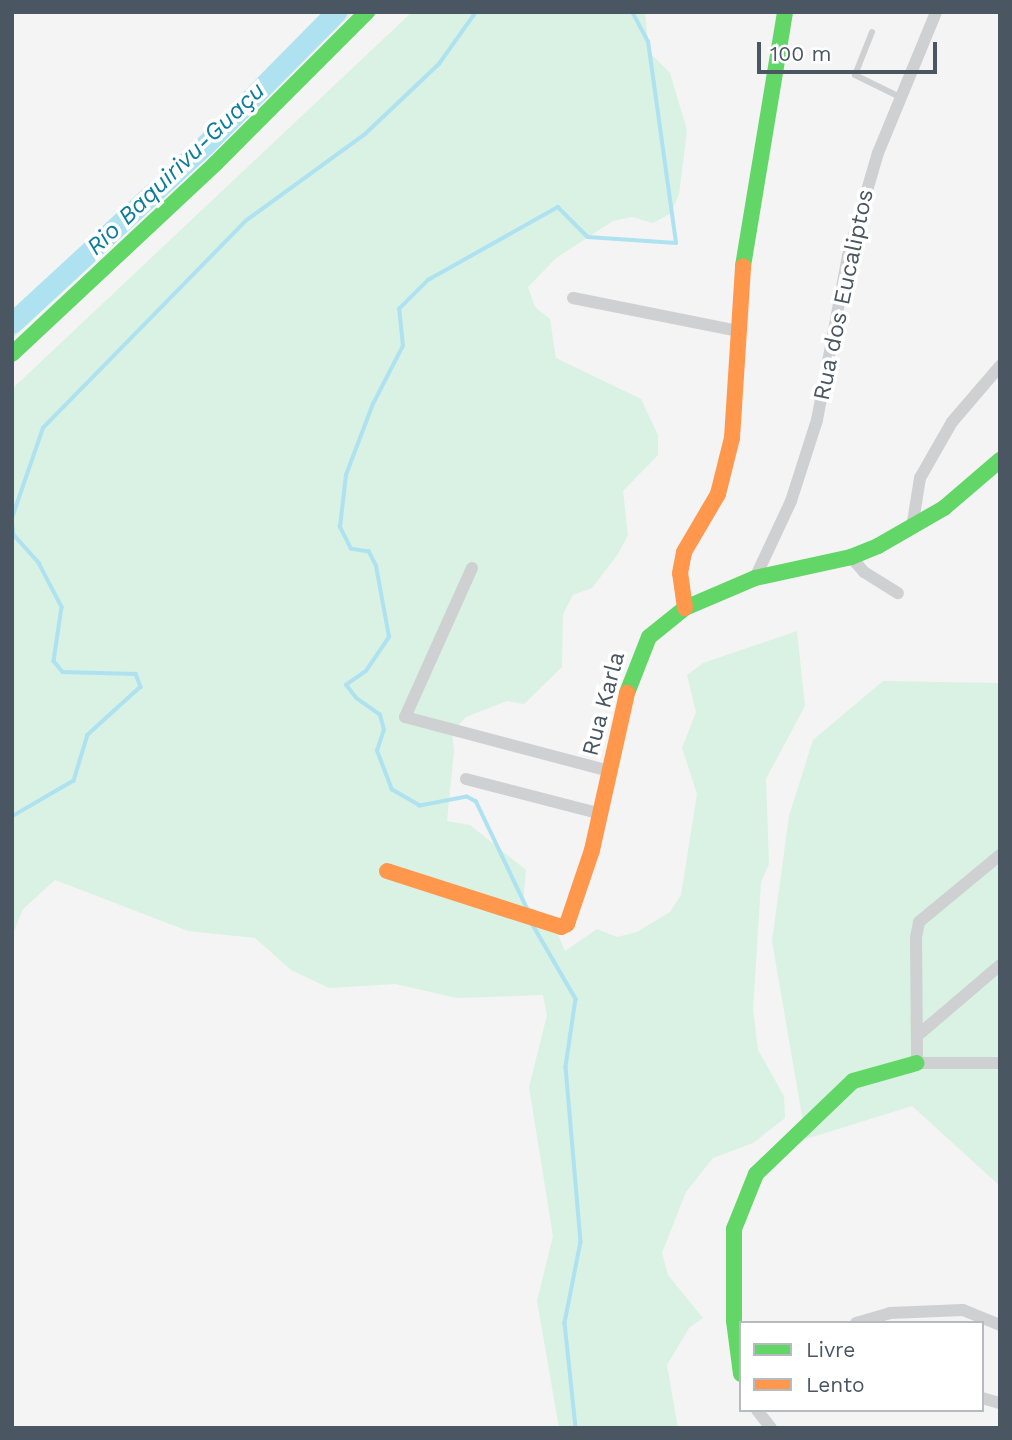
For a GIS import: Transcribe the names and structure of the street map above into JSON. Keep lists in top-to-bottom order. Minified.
{"streets":{"street":["Rua dos Eucaliptos","Rua Karla"]},"crossings":[["Rua dos Eucaliptos","Rua Karla"]],"water":["Rio Baquirivu-Guaçu"],"legend":["Livre","Lento"],"scale_bar":"100 m"}
